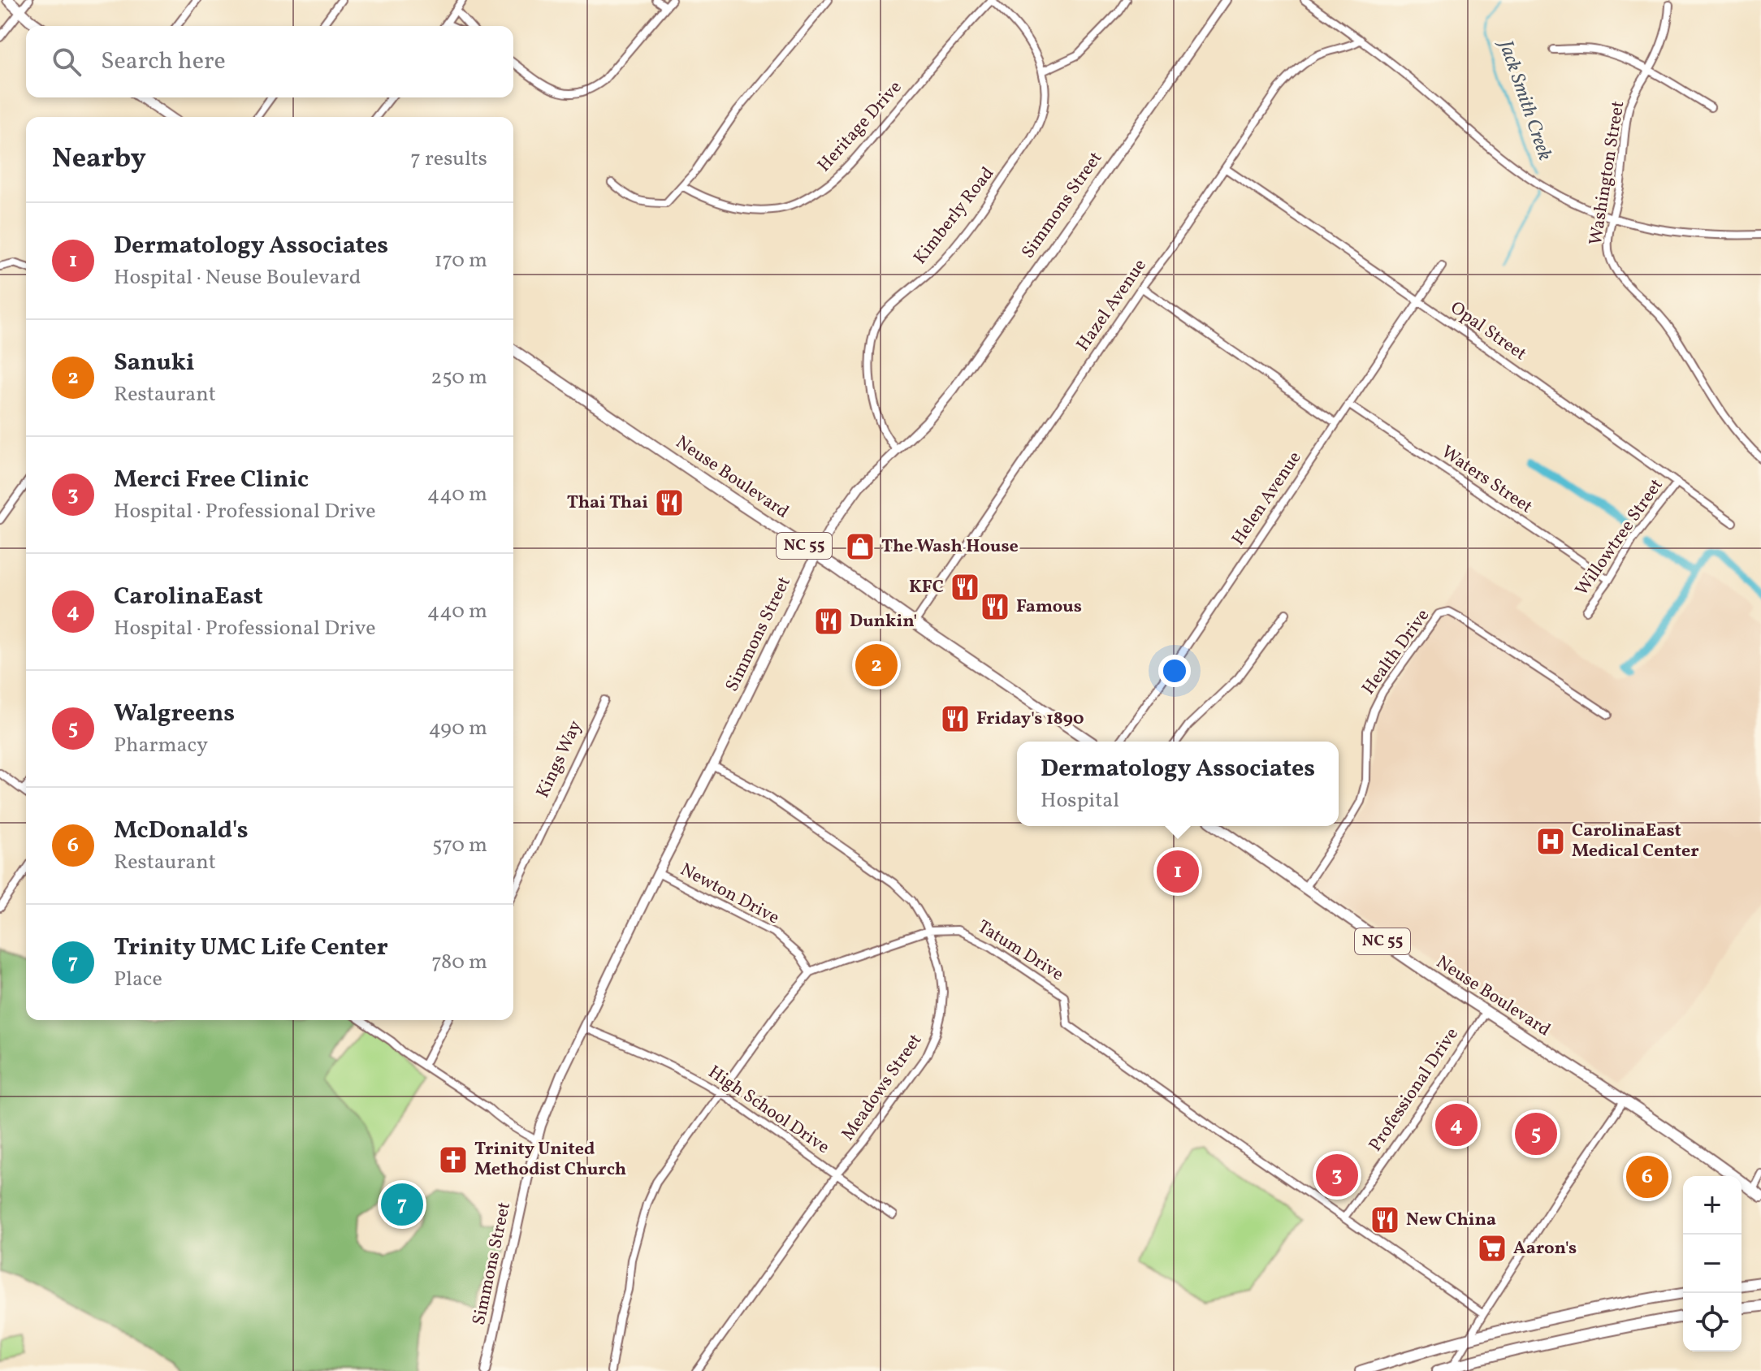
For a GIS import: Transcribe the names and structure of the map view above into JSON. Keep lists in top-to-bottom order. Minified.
{"streets":{"main road":["Neuse Boulevard","NC 55"],"street":["Heritage Drive","Washington Street","Simmons Street","Kimberly Road","Hazel Avenue","Opal Street","Waters Street","Helen Avenue","Willowtree Street","Health Drive","Kings Way","Newton Drive","Tatum Drive","Meadows Street","Professional Drive","High School Drive"]},"crossings":[["Heritage Drive","Kimberly Road"],["Simmons Street","Kimberly Road"],["Simmons Street","Neuse Boulevard"],["Simmons Street","Newton Drive"],["Simmons Street","Meadows Street"],["Simmons Street","High School Drive"],["Hazel Avenue","Opal Street"],["Hazel Avenue","Neuse Boulevard"],["Opal Street","Helen Avenue"],["Opal Street","Willowtree Street"],["Neuse Boulevard","Health Drive"],["Neuse Boulevard","Professional Drive"],["Waters Street","Helen Avenue"],["Waters Street","Willowtree Street"],["Newton Drive","Tatum Drive"],["Tatum Drive","Meadows Street"],["Tatum Drive","Professional Drive"],["Tatum Drive","High School Drive"],["Meadows Street","High School Drive"]],"water":["Jack Smith Creek"],"places":{"restaurant":["Thai Thai","KFC","Famous","Dunkin'","Friday's 1890","New China"],"shop":["The Wash House"],"hospital":["CarolinaEast Medical Center"],"church":["Trinity United Methodist Church"],"supermarket":["Aaron's"]},"page":{"search":"Search here","heading":["Nearby","7 results"],"list":[{"mark":"1","name":"Dermatology Associates","note":"Hospital · Neuse Boulevard","value":"170 m"},{"mark":"2","name":"Sanuki","note":"Restaurant","value":"250 m"},{"mark":"3","name":"Merci Free Clinic","note":"Hospital · Professional Drive","value":"440 m"},{"mark":"4","name":"CarolinaEast","note":"Hospital · Professional Drive","value":"440 m"},{"mark":"5","name":"Walgreens","note":"Pharmacy","value":"490 m"},{"mark":"6","name":"McDonald's","note":"Restaurant","value":"570 m"},{"mark":"7","name":"Trinity UMC Life Center","note":"Place","value":"780 m"}],"pins":["2","1","4","5","3","6","7"],"popup":["Dermatology Associates","Hospital"],"map_buttons":["+","−"]}}
